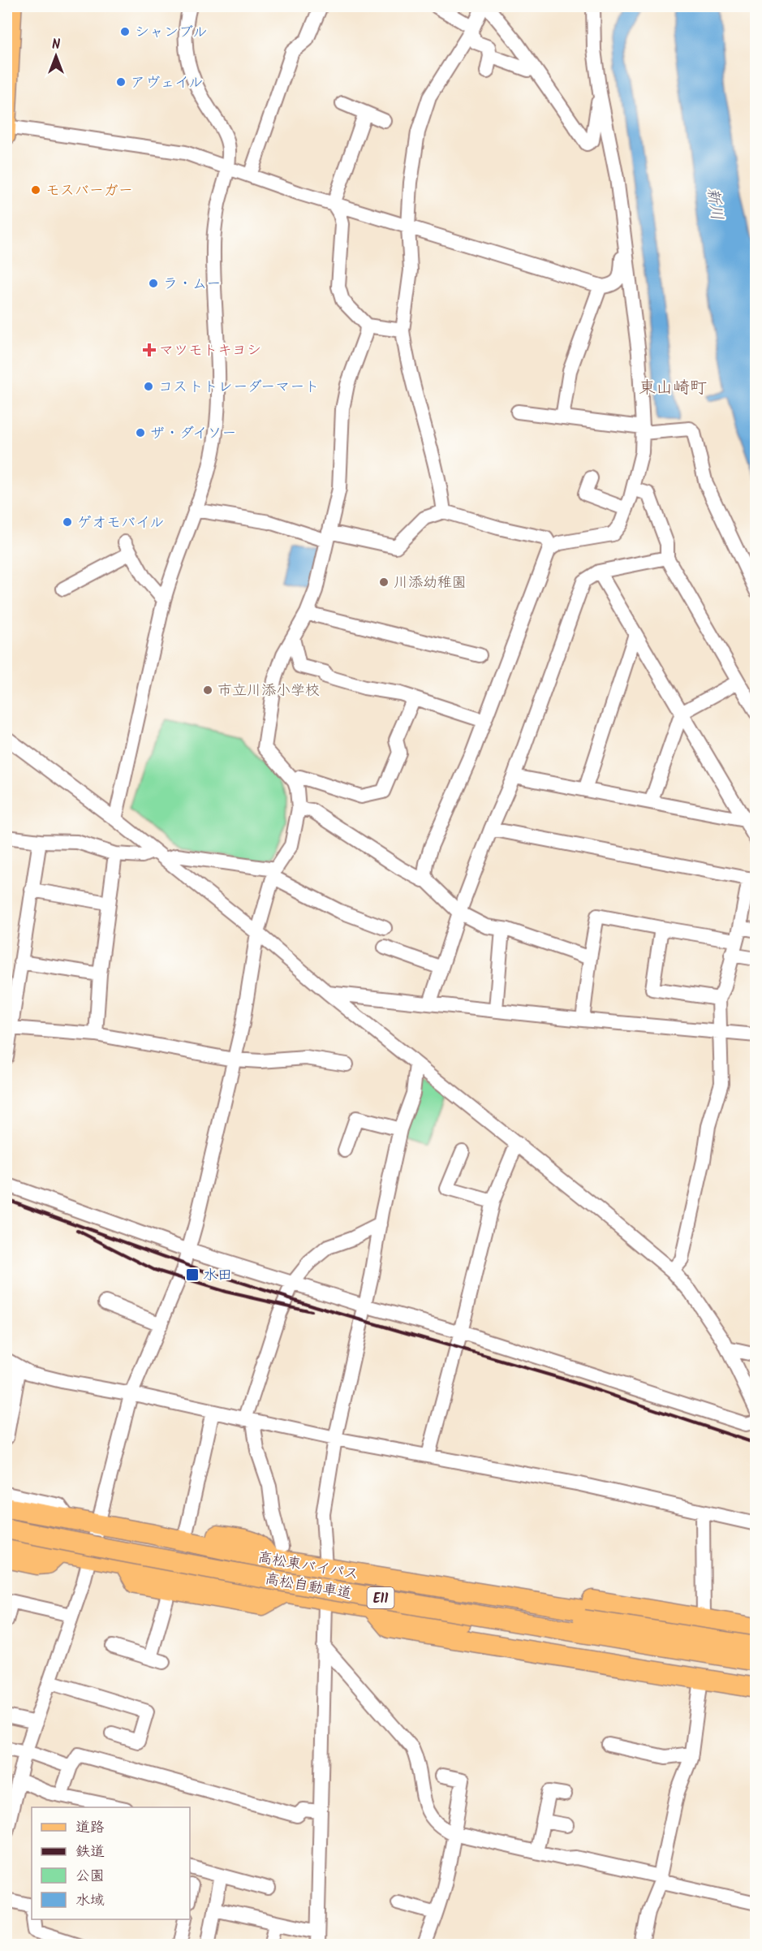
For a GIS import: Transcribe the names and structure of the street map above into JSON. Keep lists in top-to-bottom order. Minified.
{"streets":{"highway":["高松東バイパス","高松自動車道","E11"]},"districts":["東山崎町"],"water":["新川"],"places":{"other":["シャンブル","アヴェイル","モスバーガー","ラ・ムー","コストトレーダーマート","ザ・ダイソー","ゲオモバイル","川添幼稚園","市立川添小学校"],"health":["マツモトキヨシ"],"transit":["水田"]},"legend":["道路","鉄道","公園","水域"],"north":"top"}
